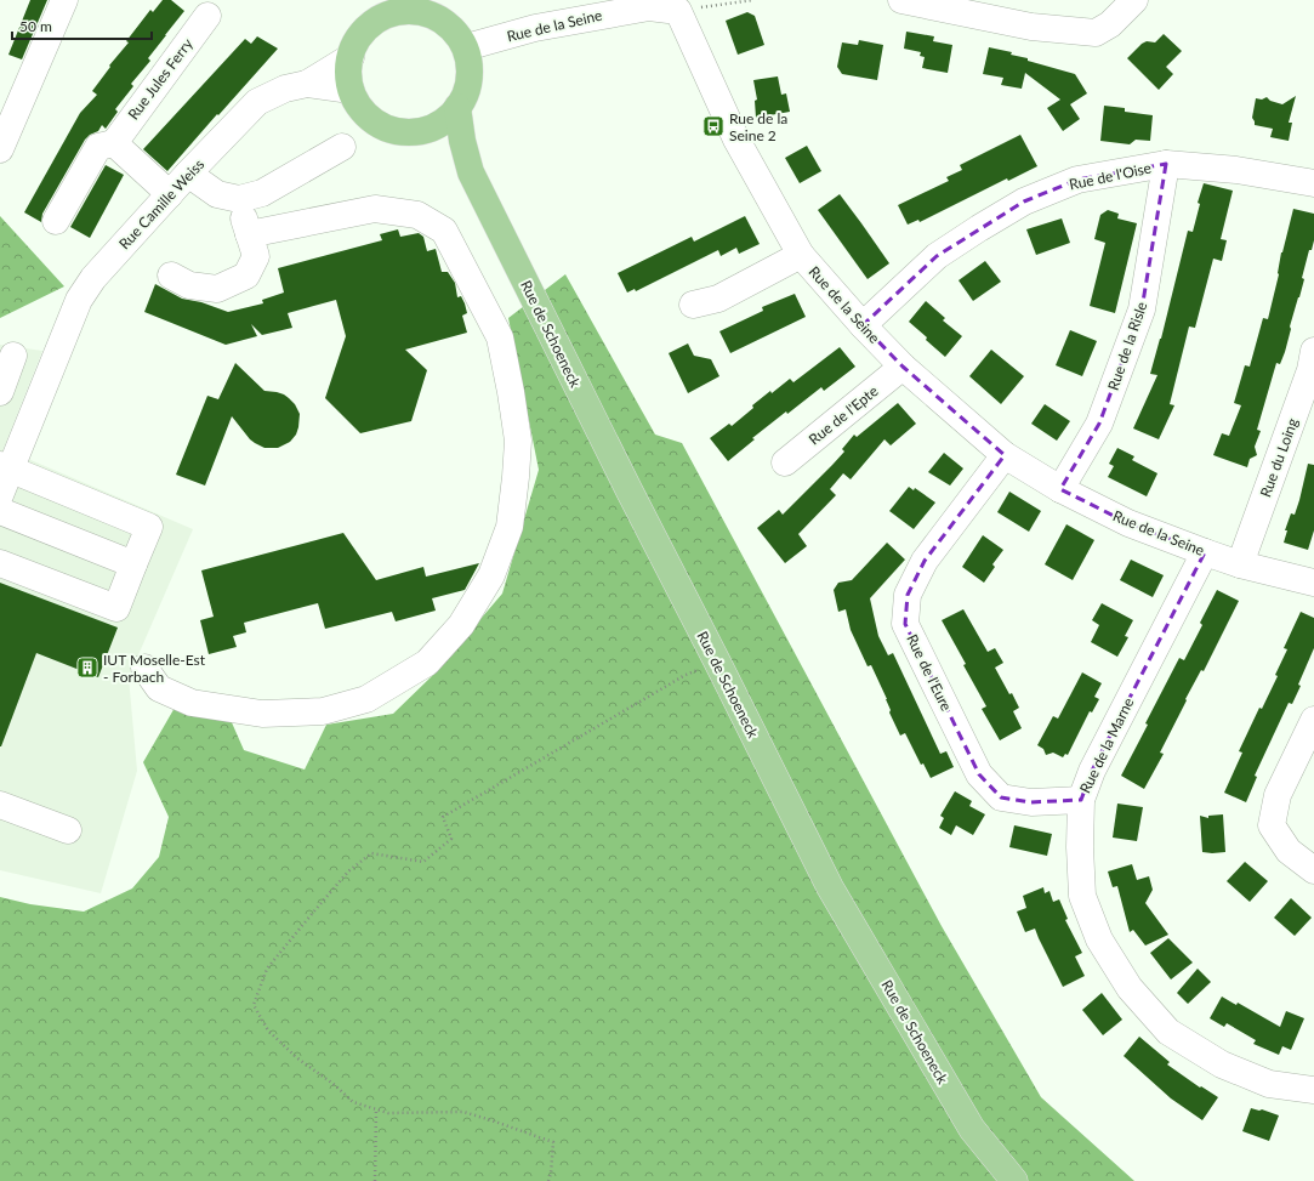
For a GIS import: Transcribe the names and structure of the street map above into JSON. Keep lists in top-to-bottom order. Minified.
{"streets":{"main road":["Rue de Schoeneck"],"street":["Rue de la Seine","Rue Jules Ferry","Rue de l'Oise","Rue Camille Weiss","Rue de la Risle","Rue de l'Epte","Rue du Loing","Rue de l'Eure","Rue de la Marne"]},"crossings":[["Rue de la Seine","Rue de l'Oise"],["Rue de la Seine","Rue Camille Weiss"],["Rue de la Seine","Rue de Schoeneck"],["Rue de la Seine","Rue de la Risle"],["Rue de la Seine","Rue de l'Epte"],["Rue de la Seine","Rue du Loing"],["Rue de la Seine","Rue de l'Eure"],["Rue de la Seine","Rue de la Marne"],["Rue de l'Oise","Rue de la Risle"],["Rue Camille Weiss","Rue de Schoeneck"],["Rue de l'Eure","Rue de la Marne"]],"places":{"bus stop":["Rue de la Seine 2"],"building":["IUT Moselle-Est - Forbach"]},"scale_bar":"50 m"}
